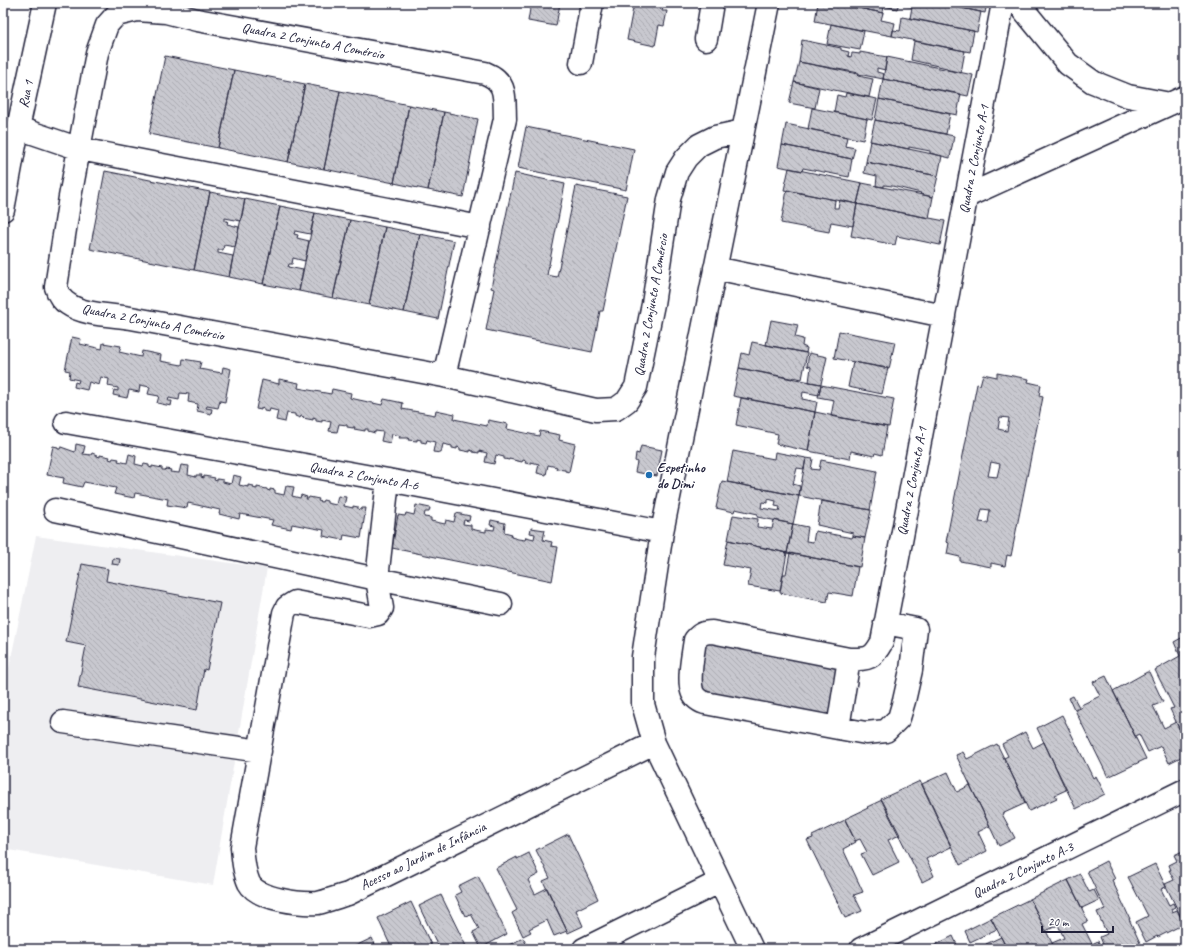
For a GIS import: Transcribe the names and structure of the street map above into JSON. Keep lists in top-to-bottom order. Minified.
{"streets":{"street":["Quadra 2 Conjunto A Comércio","Rua 1","Quadra 2 Conjunto A-1","Quadra 2 Conjunto A-6","Acesso ao Jardim de Infância","Quadra 2 Conjunto A-3"]},"crossings":[["Quadra 2 Conjunto A-6","Acesso ao Jardim de Infância"]],"places":["Espetinho do Dimi"],"scale_bar":"20 m"}
